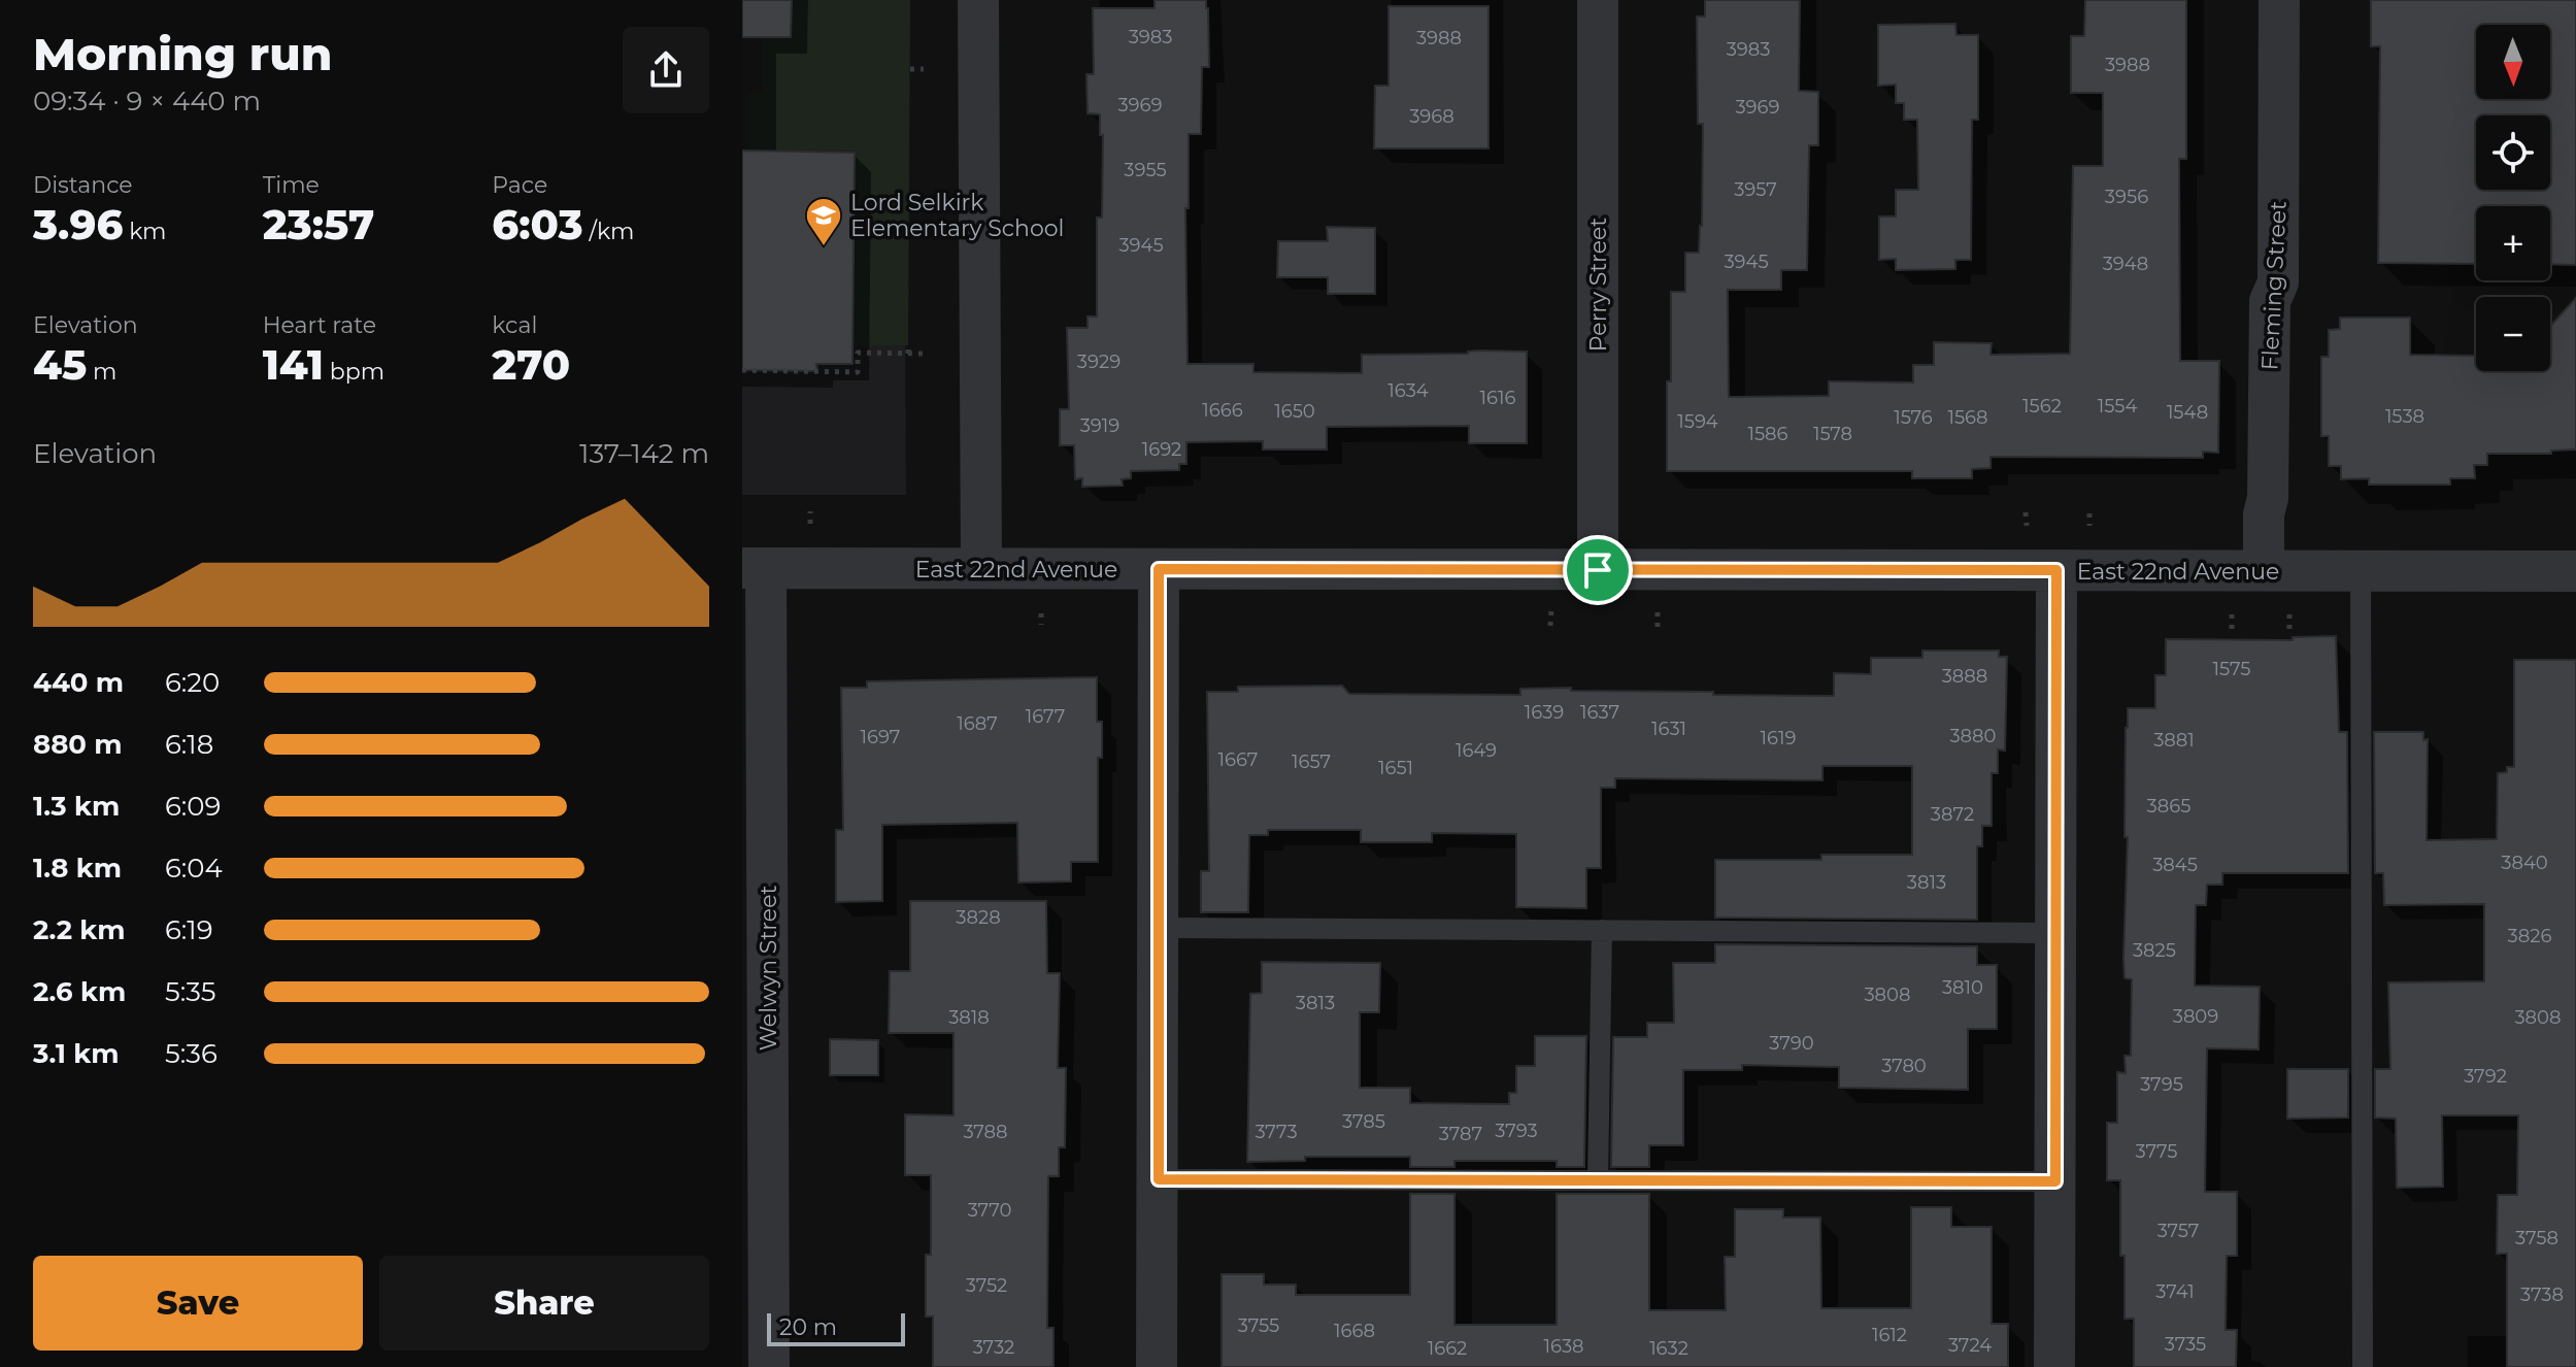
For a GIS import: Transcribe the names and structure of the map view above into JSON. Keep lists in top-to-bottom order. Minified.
{"streets":{"street":["Perry Street","Fleming Street","East 22nd Avenue","Welwyn Street"]},"crossings":[["Perry Street","East 22nd Avenue"],["Fleming Street","East 22nd Avenue"],["East 22nd Avenue","Welwyn Street"]],"places":{"school or university":["Lord Selkirk Elementary School"]},"house_numbers":["3983","3988","3983","3988","3969","3969","3968","3955","3957","3956","3945","3945","3948","3929","1634","1616","1562","1554","1666","1650","1548","1538","1576","1568","1594","3919","1586","1578","1692","1575","3888","1639","1637","1677","1687","1631","3880","1697","1619","3881","1649","1667","1657","1651","3865","3872","3840","3845","3813","3828","3826","3825","3810","3808","3813","3809","3818","3808","3790","3780","3792","3795","3785","3793","3788","3773","3787","3775","3770","3757","3758","3752","3741","3738","3755","1668","1612","3735","3724","1638","3732","1662","1632"],"scale_bar":"20 m","north":"bottom","page":{"heading":["Morning run","09:34 · 9 × 440 m"],"map_buttons":["+","−"],"stats":[["Distance","3.96 km"],["Time","23:57"],["Pace","6:03 /km"],["Elevation","45 m"],["Heart rate","141 bpm"],["kcal","270"]],"chart":["Elevation","137–142 m"],"list":[{"name":"440 m","note":"6:20"},{"name":"880 m","note":"6:18"},{"name":"1.3 km","note":"6:09"},{"name":"1.8 km","note":"6:04"},{"name":"2.2 km","note":"6:19"},{"name":"2.6 km","note":"5:35"},{"name":"3.1 km","note":"5:36"}],"buttons":["Save","Share"],"scale":"20 m"}}
